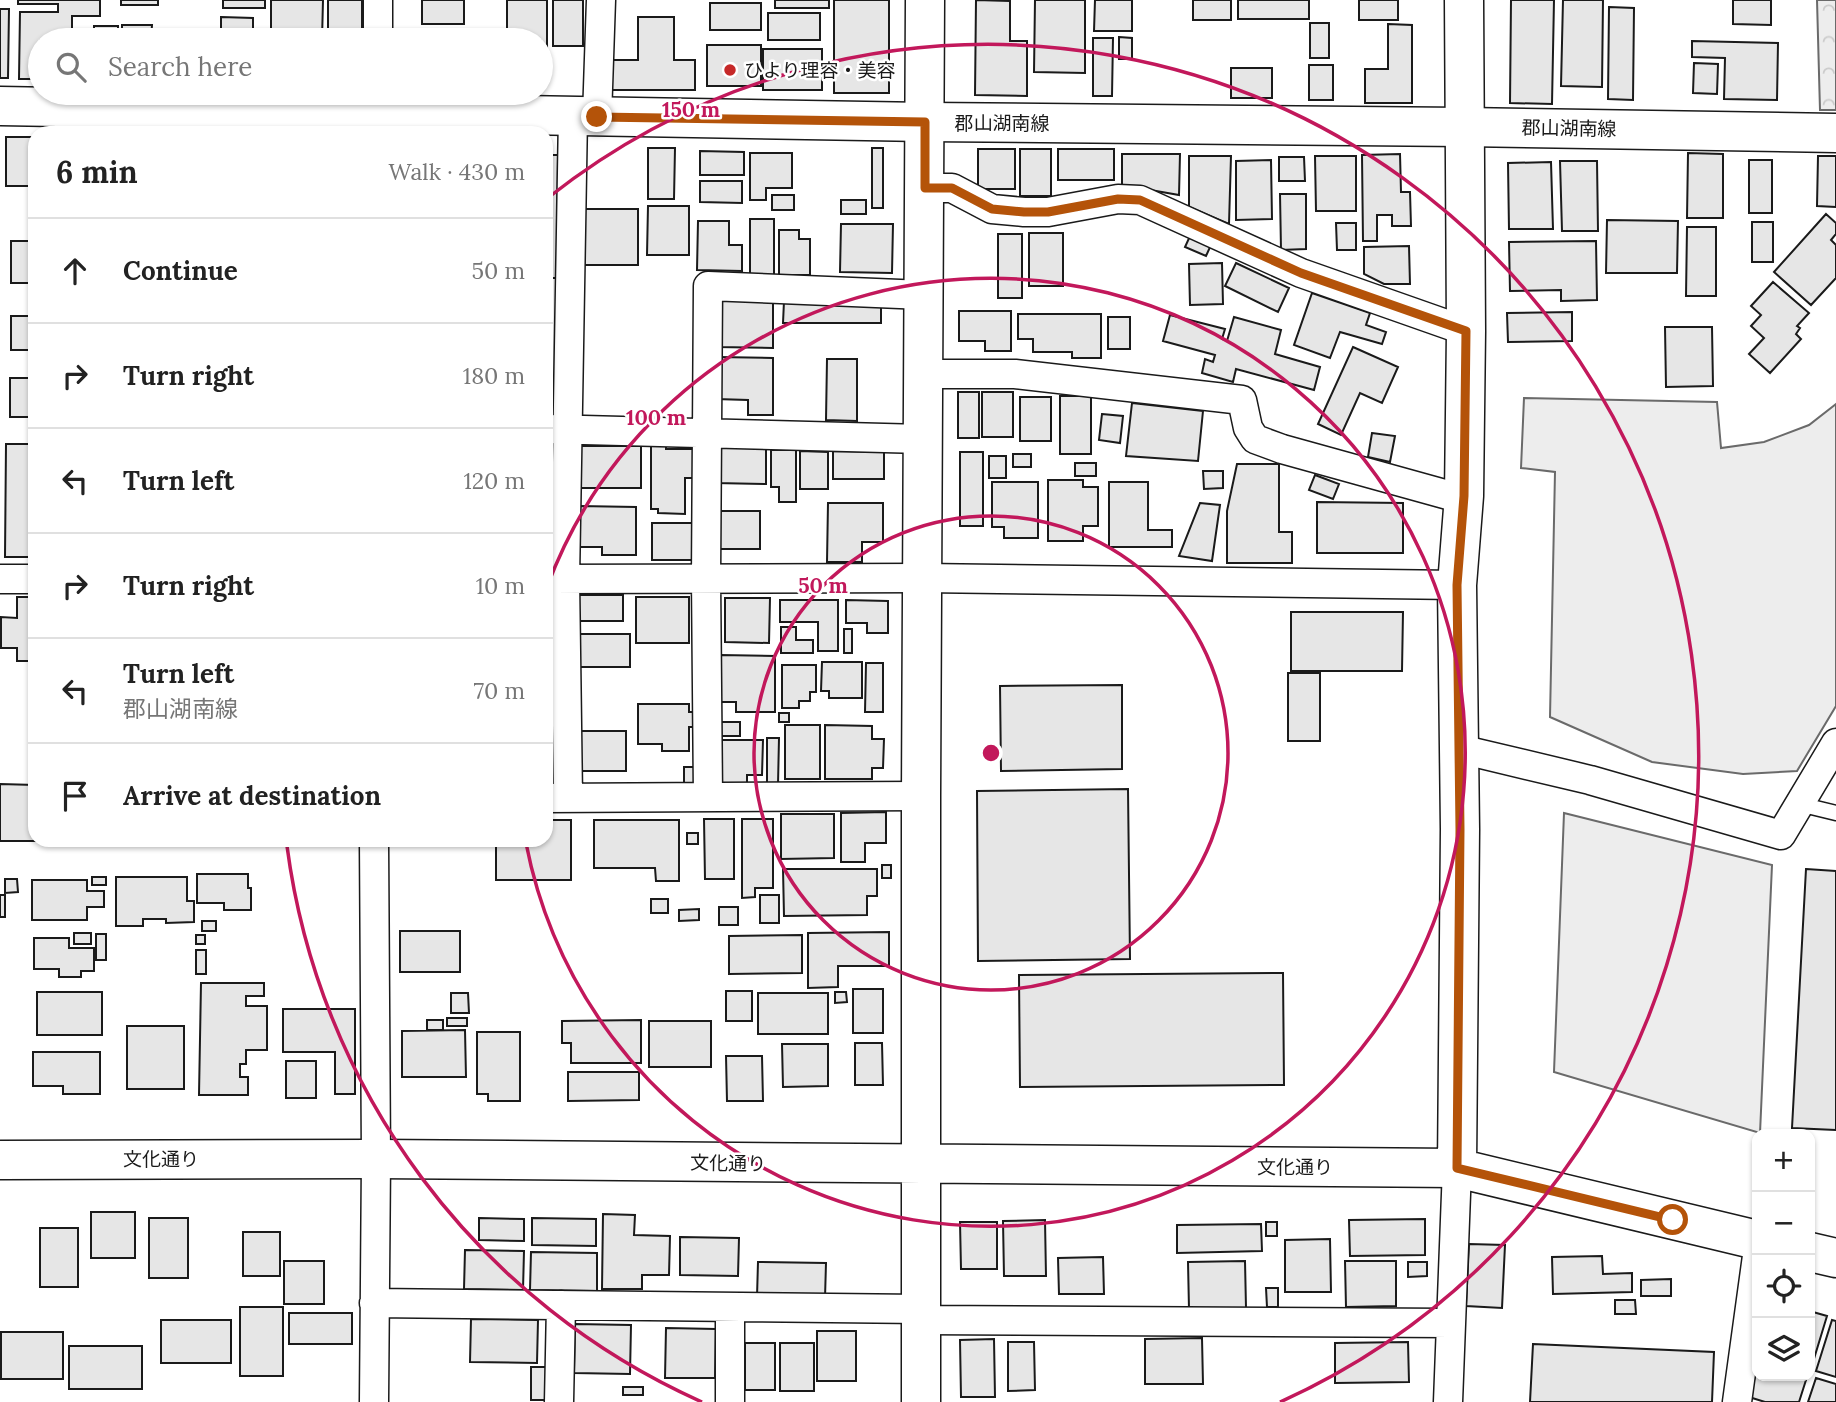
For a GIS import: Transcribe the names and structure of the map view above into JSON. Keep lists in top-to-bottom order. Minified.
{"streets":{"street":["郡山湖南線","文化通り"]},"places":["ひより理容・美容"],"page":{"search":"Search here","heading":["6 min","Walk · 430 m"],"list":[["Continue","50 m"],["Turn right","180 m"],["Turn left","120 m"],["Turn right","10 m"],["Turn left","郡山湖南線","70 m"],"Arrive at destination"],"map_buttons":["+","−"]},"rings":["150 m","100 m","50 m"]}
